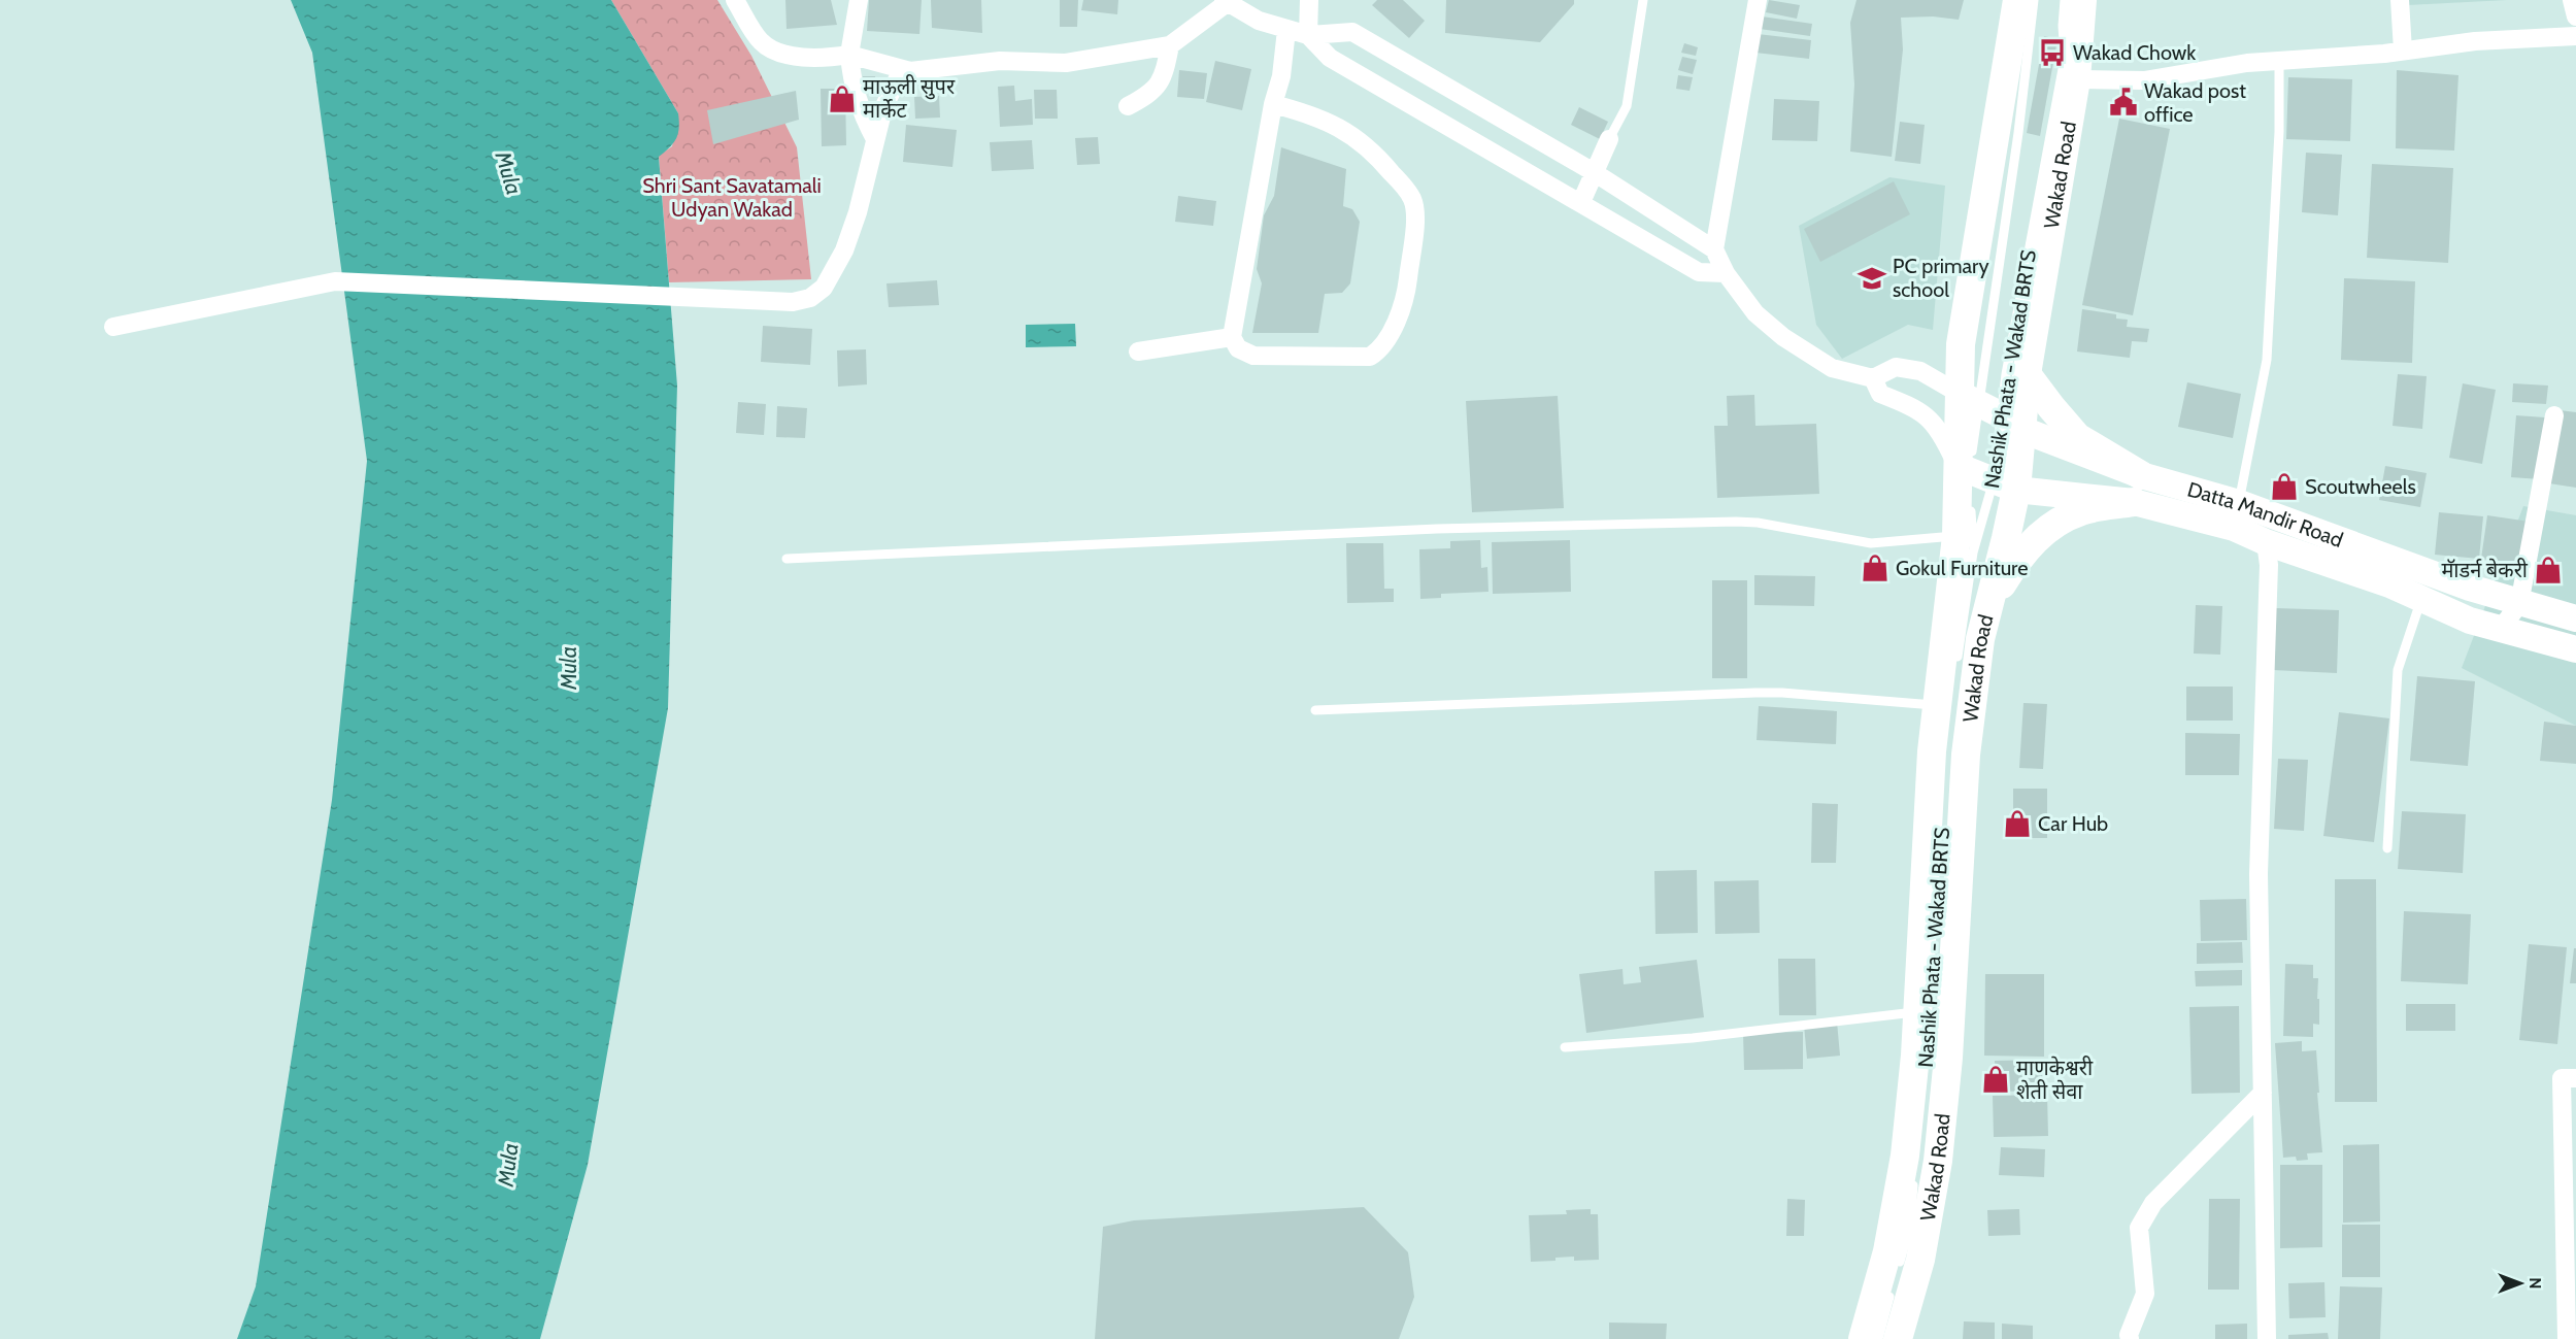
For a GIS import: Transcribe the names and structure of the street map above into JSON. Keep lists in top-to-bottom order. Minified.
{"streets":{"main road":["Wakad Road","Datta Mandir Road"],"lane":["Nashik Phata - Wakad BRTS"]},"crossings":[["Wakad Road","Nashik Phata - Wakad BRTS"],["Wakad Road","Datta Mandir Road"],["Nashik Phata - Wakad BRTS","Datta Mandir Road"]],"water":["Mula"],"parks":["Shri Sant Savatamali Udyan Wakad"],"places":{"bus stop":["Wakad Chowk"],"shop":["माऊली सुपर मार्केट","Scoutwheels","Gokul Furniture","मॅाडर्न बेकरी","Car Hub","माणकेश्वरी शेती सेवा"],"public building":["Wakad post office"],"school or university":["PC primary school"]},"north":"right"}
